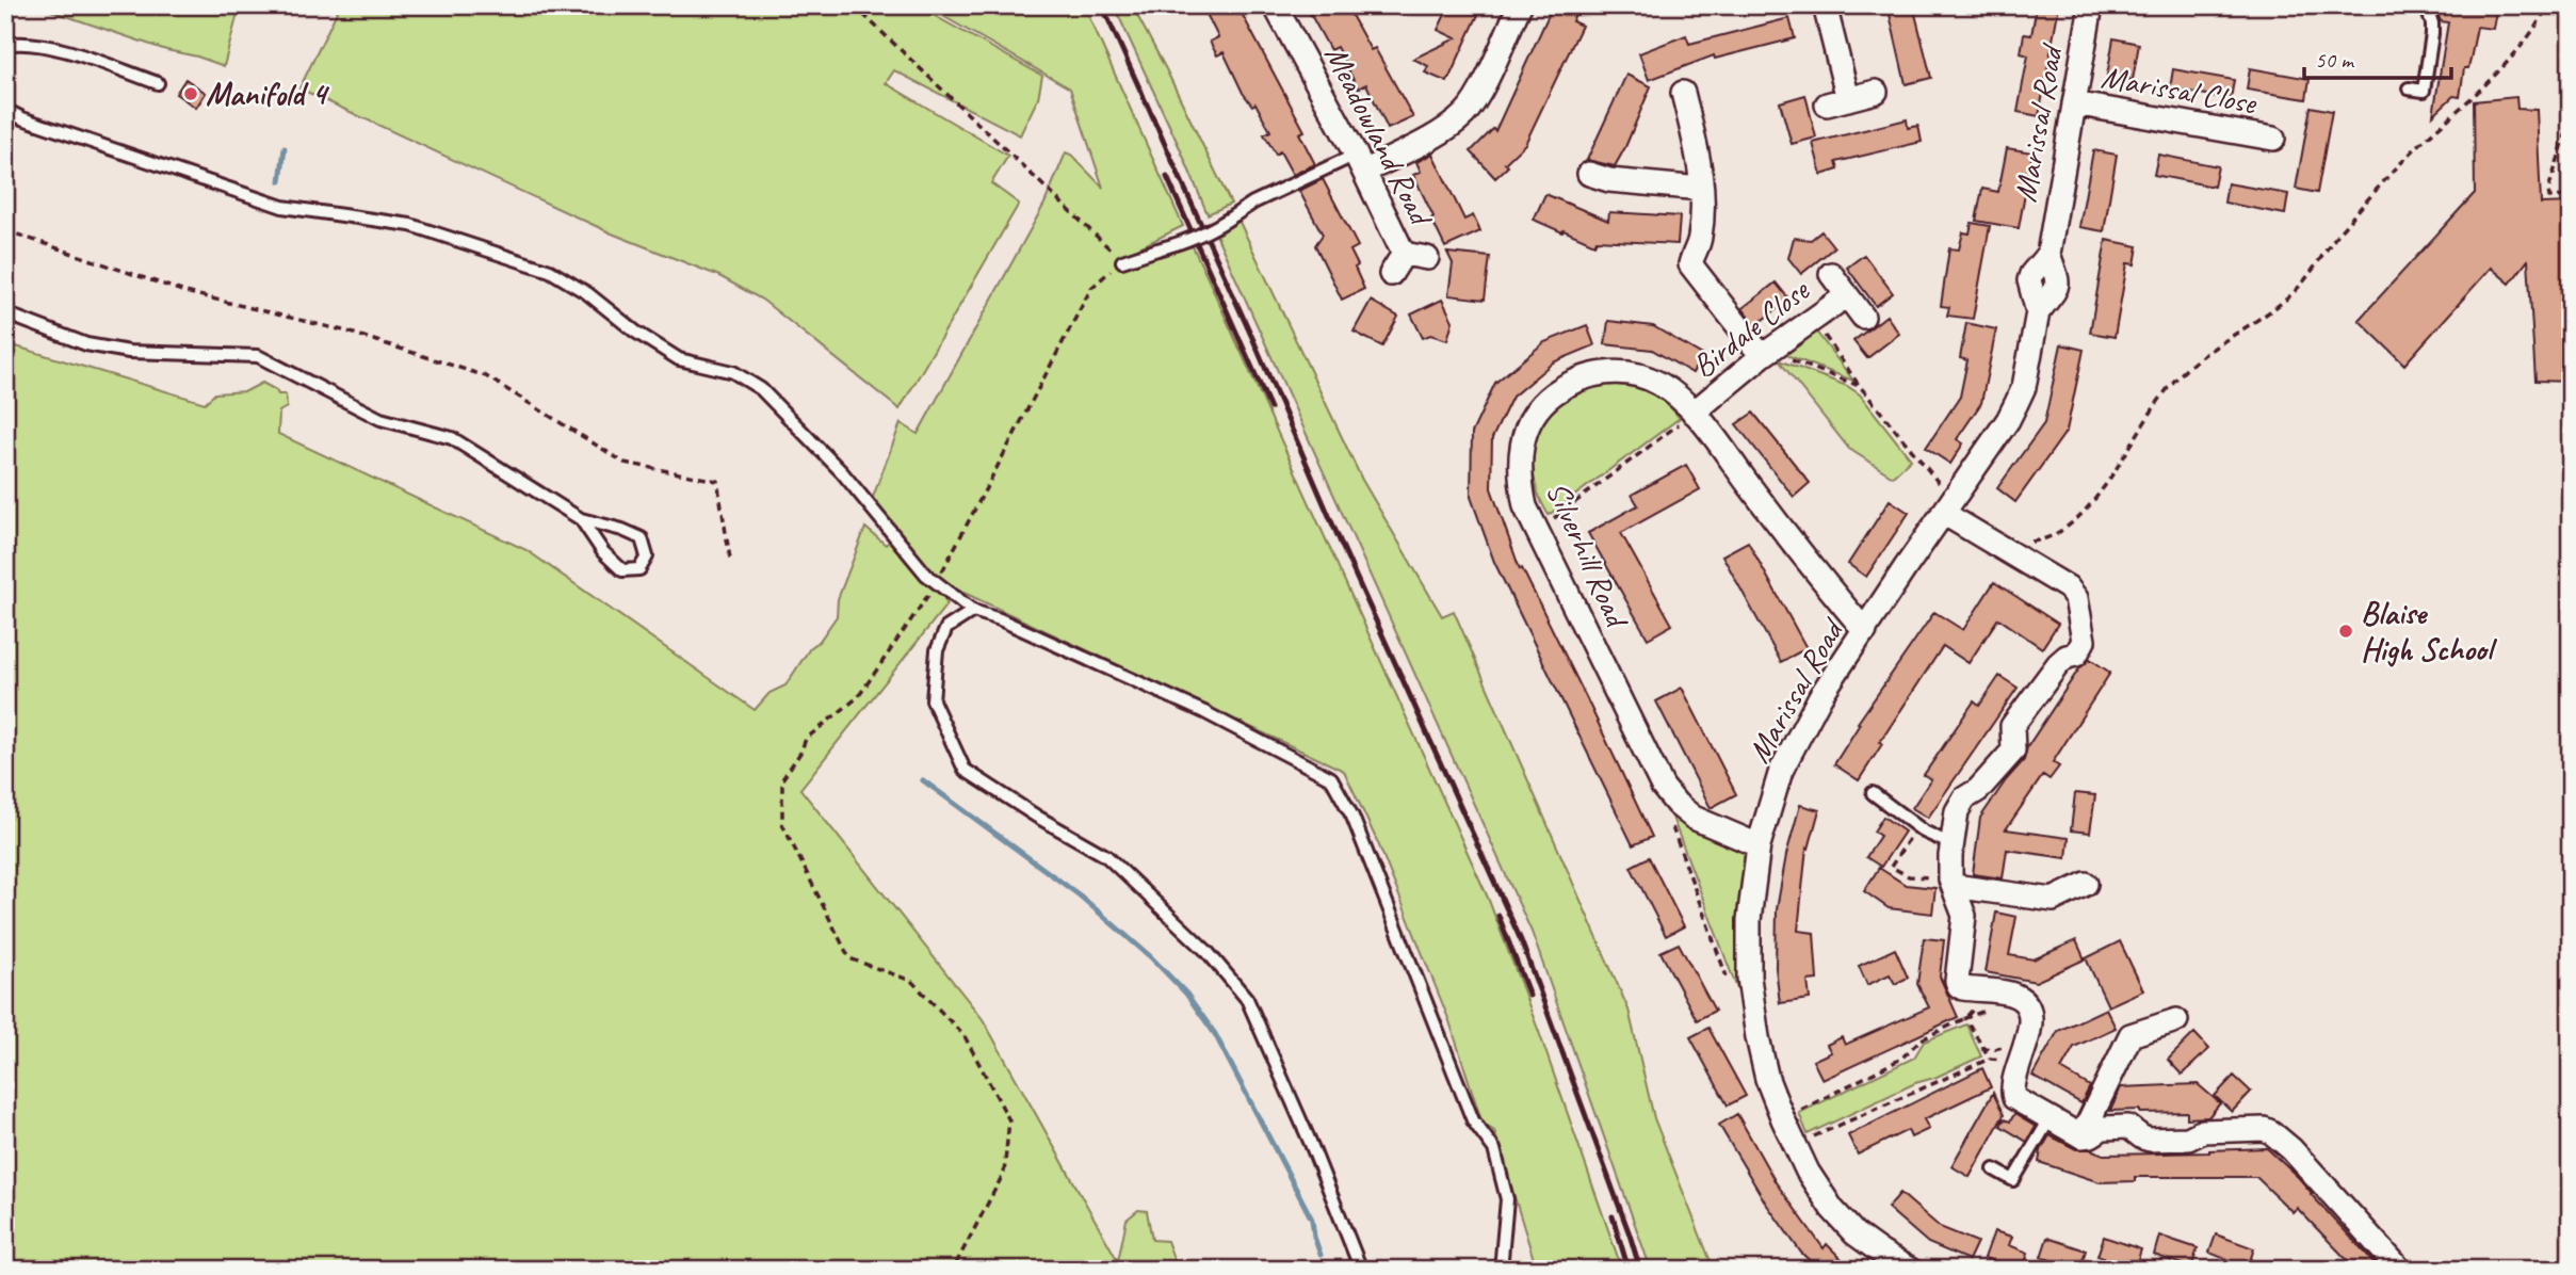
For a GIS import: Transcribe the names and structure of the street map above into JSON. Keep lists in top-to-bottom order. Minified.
{"streets":{"street":["Marissal Close","Marissal Road","Meadowland Road","Birdale Close","Silverhill Road"]},"crossings":[["Marissal Close","Marissal Road"],["Marissal Road","Silverhill Road"],["Birdale Close","Silverhill Road"]],"places":["Manifold 4","Blaise High School"],"scale_bar":"50 m"}
